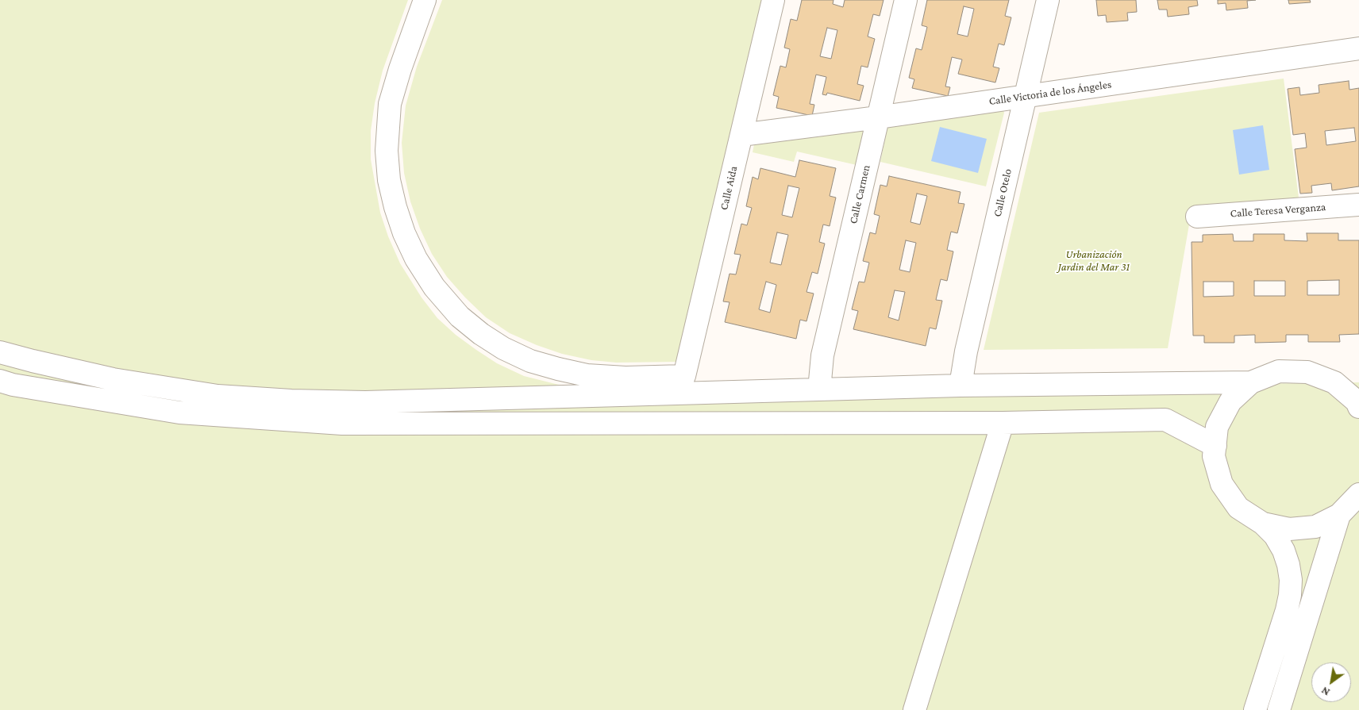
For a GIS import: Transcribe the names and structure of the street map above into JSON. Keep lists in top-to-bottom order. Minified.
{"streets":{"street":["Calle Victoria de los Ángeles","Calle Aida","Calle Otelo","Calle Carmen","Calle Teresa Verganza"]},"crossings":[["Calle Victoria de los Ángeles","Calle Aida"],["Calle Victoria de los Ángeles","Calle Otelo"],["Calle Victoria de los Ángeles","Calle Carmen"]],"parks":["Urbanización Jardin del Mar 31"],"north":"bottom left"}
